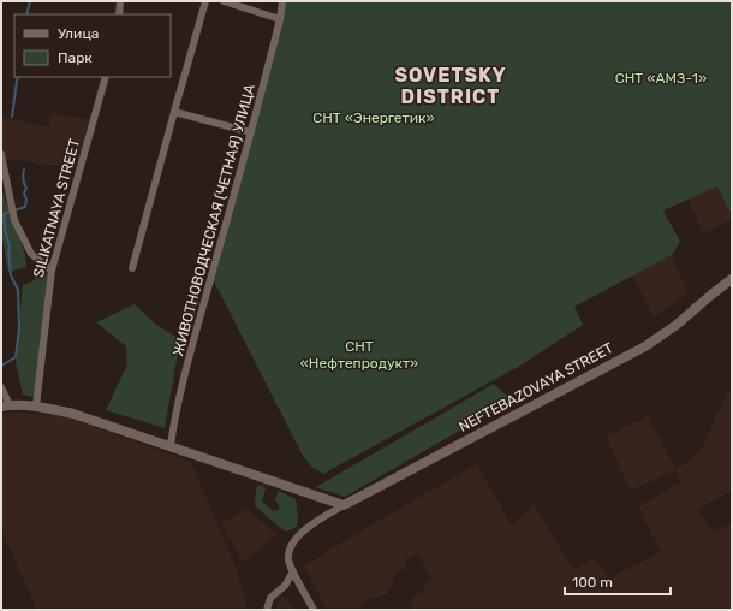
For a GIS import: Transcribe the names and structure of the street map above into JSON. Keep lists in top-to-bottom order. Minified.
{"streets":{"street":["SILIKATNAYA STREET","ЖИВОТНОВОДЧЕСКАЯ (ЧЕТНАЯ) УЛИЦА","NEFTEBAZOVAYA STREET"]},"districts":["SOVETSKY DISTRICT"],"parks":["СНТ «АМЗ-1»","СНТ «Энергетик»","СНТ «Нефтепродукт»"],"legend":["Улица","Парк"],"scale_bar":"100 m"}
